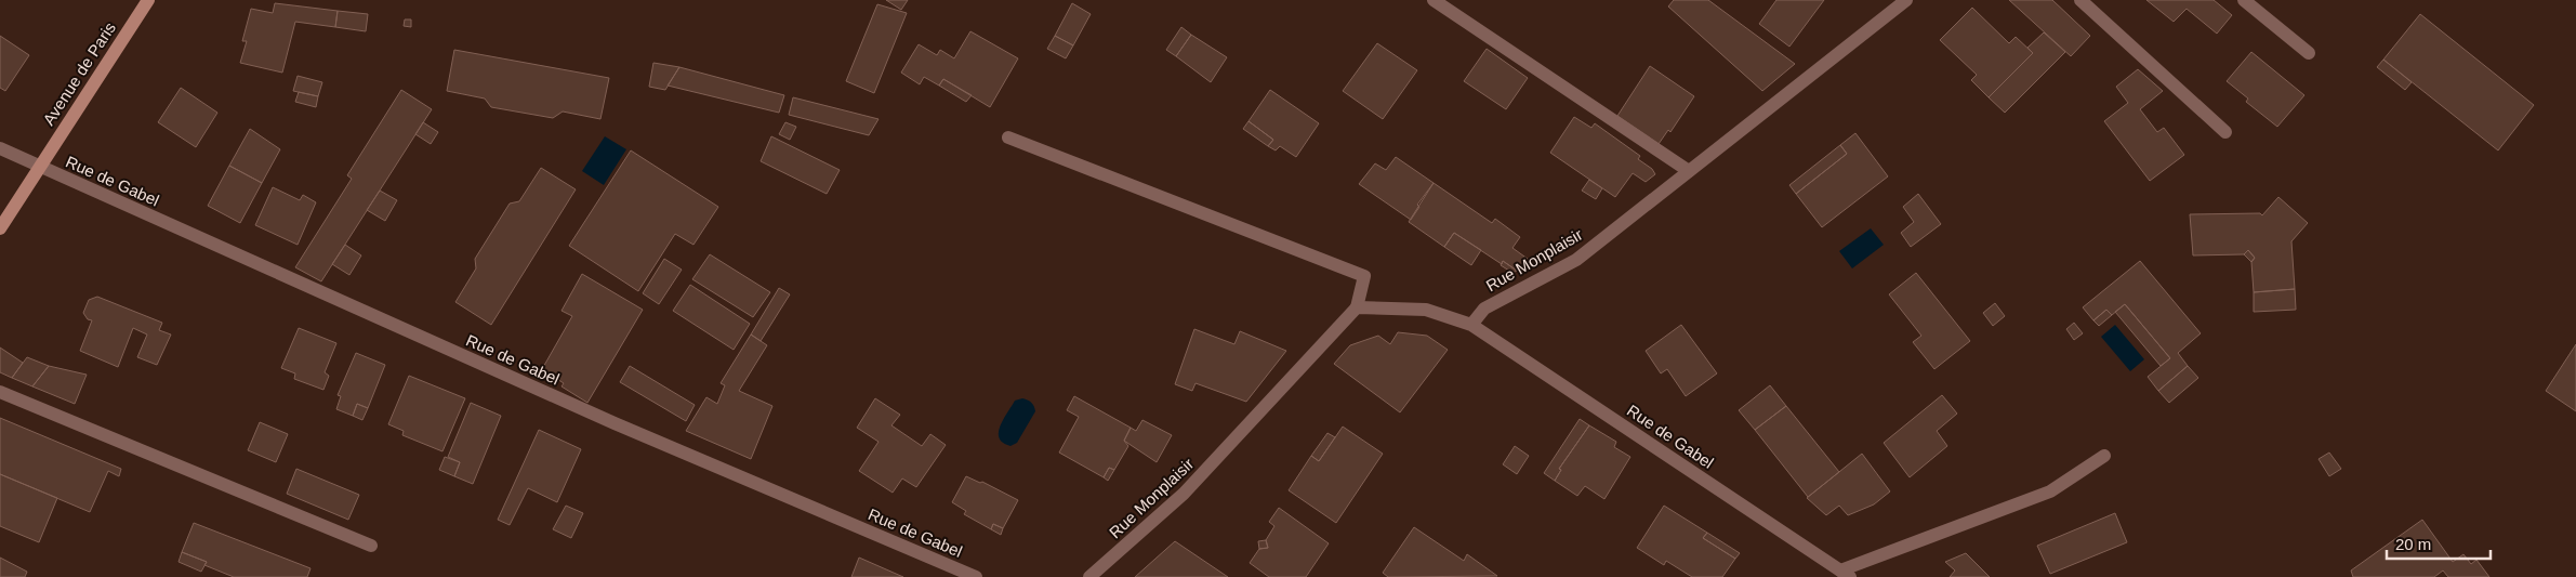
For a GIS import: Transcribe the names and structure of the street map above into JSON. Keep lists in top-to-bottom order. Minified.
{"streets":{"main road":["Avenue de Paris"],"street":["Rue de Gabel","Rue Monplaisir"]},"crossings":[["Avenue de Paris","Rue de Gabel"],["Rue de Gabel","Rue Monplaisir"]],"scale_bar":"20 m"}
